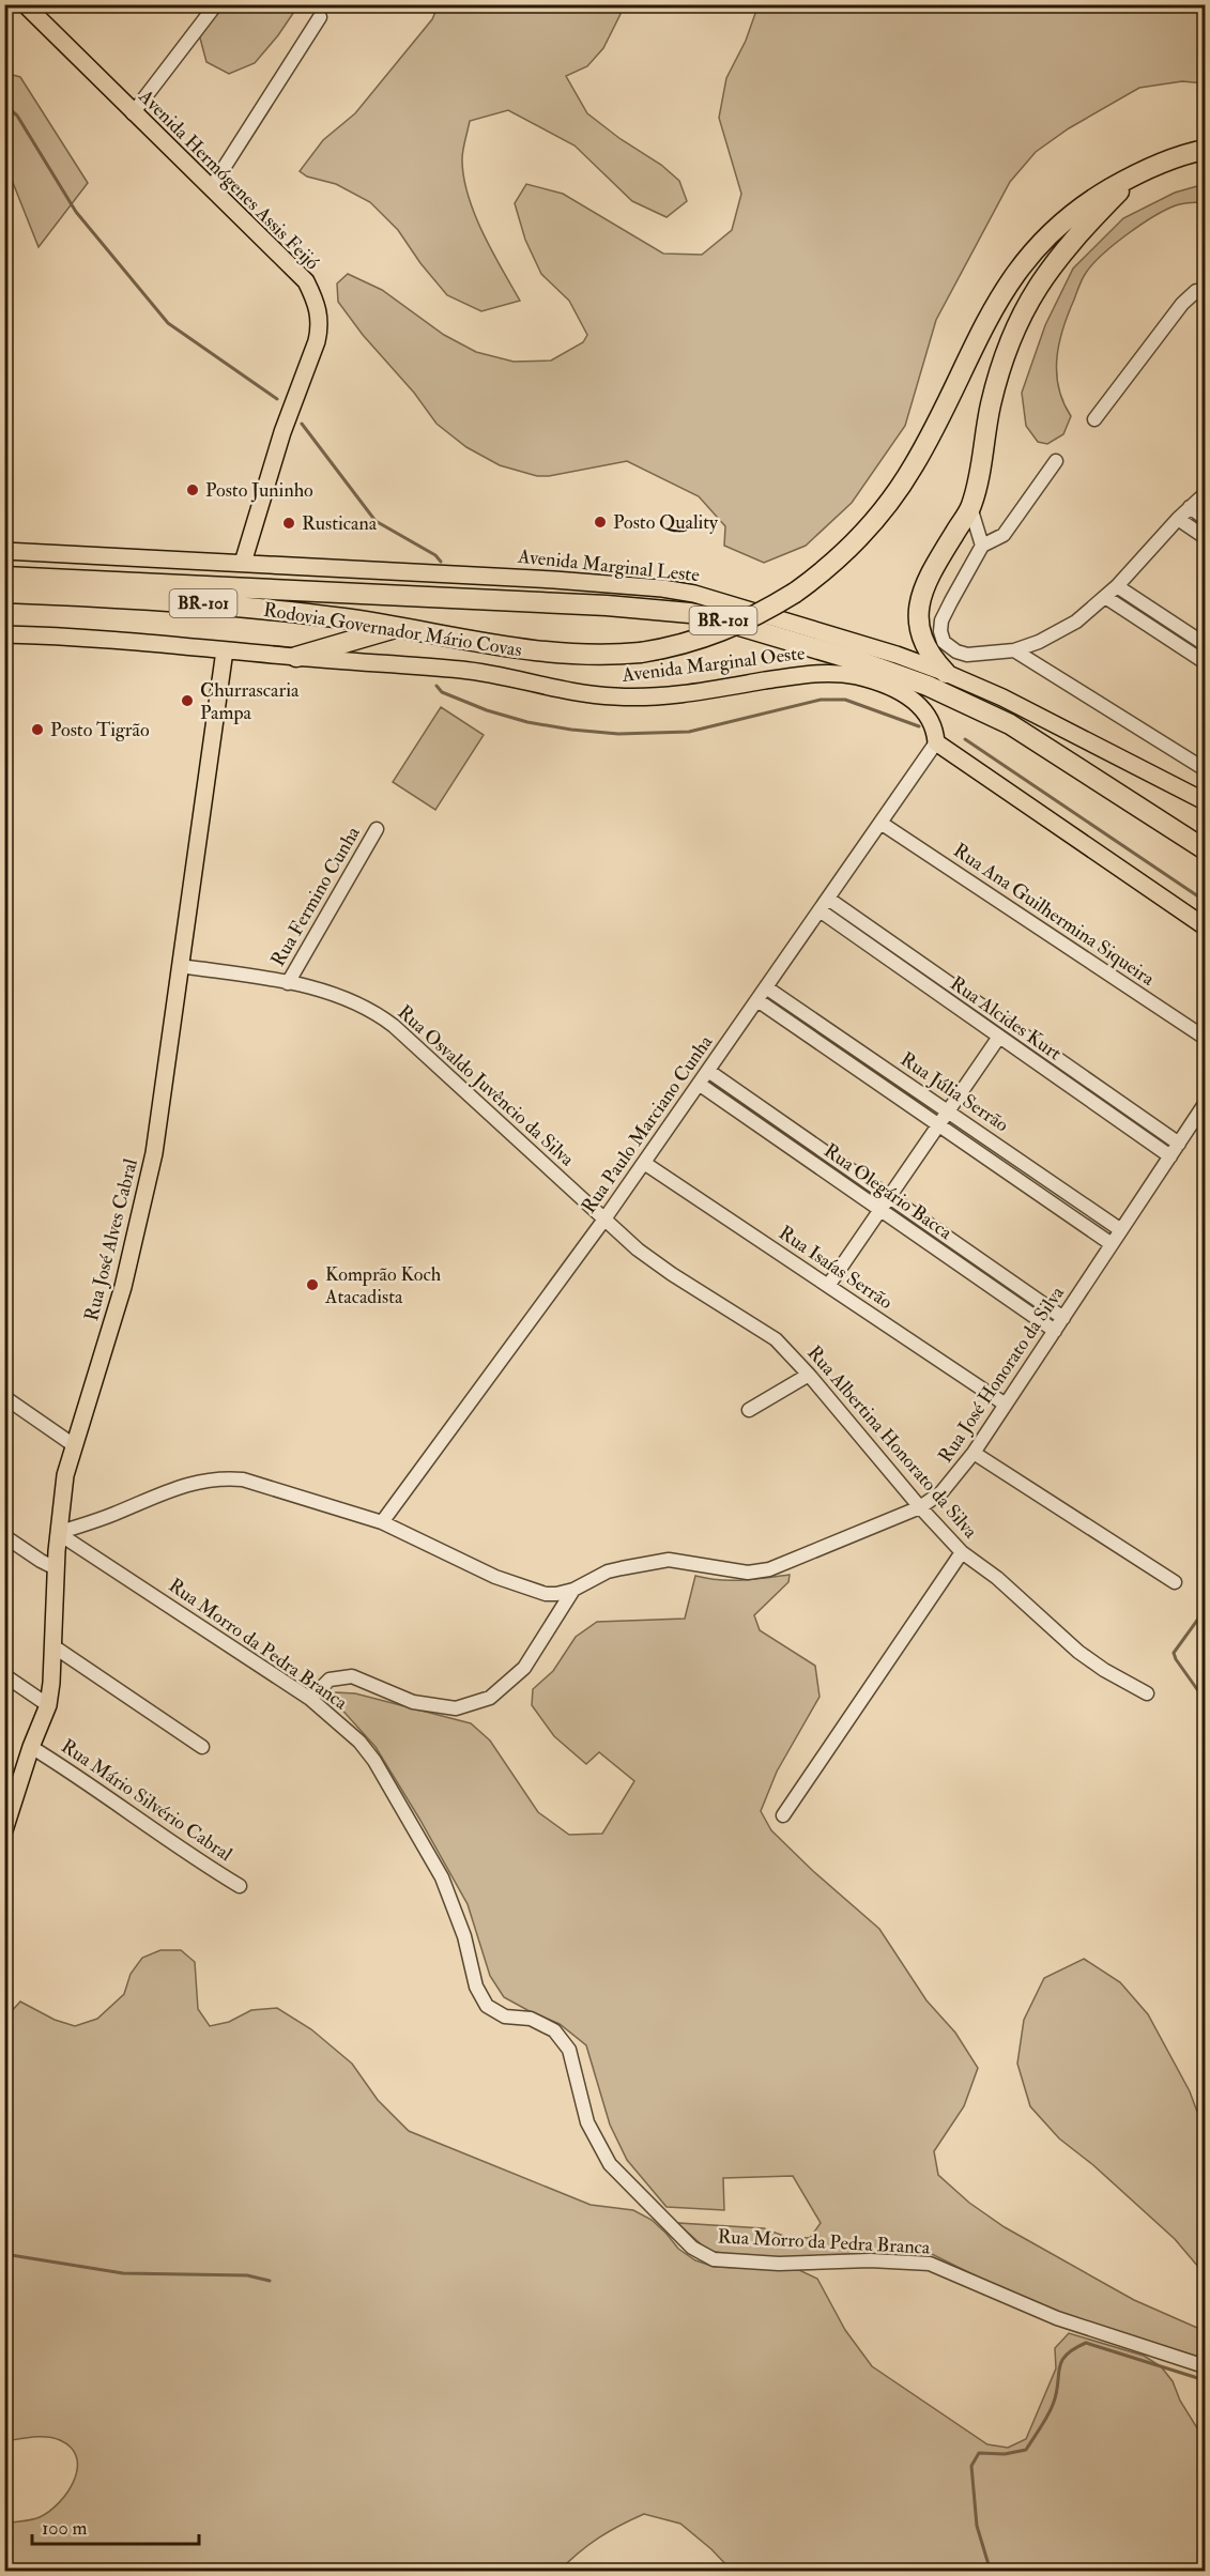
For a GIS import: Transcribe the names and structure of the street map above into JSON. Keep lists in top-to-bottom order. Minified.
{"streets":{"highway":["BR-101","Rodovia Governador Mário Covas"],"main road":["Avenida Hermógenes Assis Feijó","Avenida Marginal Leste","Avenida Marginal Oeste","Rua José Alves Cabral"],"street":["Rua Fermino Cunha","Rua Ana Guilhermina Siqueira","Rua Alcides Kurt","Rua Osvaldo Juvêncio da Silva","Rua Júlia Serrão","Rua Paulo Marciano Cunha","Rua Olegário Bacca","Rua Isaías Serrão","Rua José Honorato da Silva","Rua Albertina Honorato da Silva","Rua Morro da Pedra Branca","Rua Mário Silvério Cabral"]},"crossings":[["Avenida Hermógenes Assis Feijó","Avenida Marginal Leste"],["Avenida Marginal Oeste","Rua Paulo Marciano Cunha"],["Avenida Marginal Oeste","Rua José Alves Cabral"],["Rua Fermino Cunha","Rua Osvaldo Juvêncio da Silva"],["Rua Ana Guilhermina Siqueira","Rua Paulo Marciano Cunha"],["Rua Alcides Kurt","Rua Paulo Marciano Cunha"],["Rua Alcides Kurt","Rua José Honorato da Silva"],["Rua Osvaldo Juvêncio da Silva","Rua Paulo Marciano Cunha"],["Rua Osvaldo Juvêncio da Silva","Rua José Alves Cabral"],["Rua Osvaldo Juvêncio da Silva","Rua Albertina Honorato da Silva"],["Rua Júlia Serrão","Rua Paulo Marciano Cunha"],["Rua Júlia Serrão","Rua José Honorato da Silva"],["Rua Paulo Marciano Cunha","Rua Olegário Bacca"],["Rua Paulo Marciano Cunha","Rua Isaías Serrão"],["Rua Paulo Marciano Cunha","Rua José Honorato da Silva"],["Rua Paulo Marciano Cunha","Rua Albertina Honorato da Silva"],["Rua Olegário Bacca","Rua José Honorato da Silva"],["Rua José Alves Cabral","Rua José Honorato da Silva"],["Rua José Alves Cabral","Rua Morro da Pedra Branca"],["Rua José Alves Cabral","Rua Mário Silvério Cabral"],["Rua Isaías Serrão","Rua José Honorato da Silva"],["Rua José Honorato da Silva","Rua Albertina Honorato da Silva"],["Rua José Honorato da Silva","Rua Morro da Pedra Branca"]],"places":["Posto Juninho","Posto Quality","Rusticana","Churrascaria Pampa","Posto Tigrão","Komprão Koch Atacadista"],"scale_bar":"100 m"}
